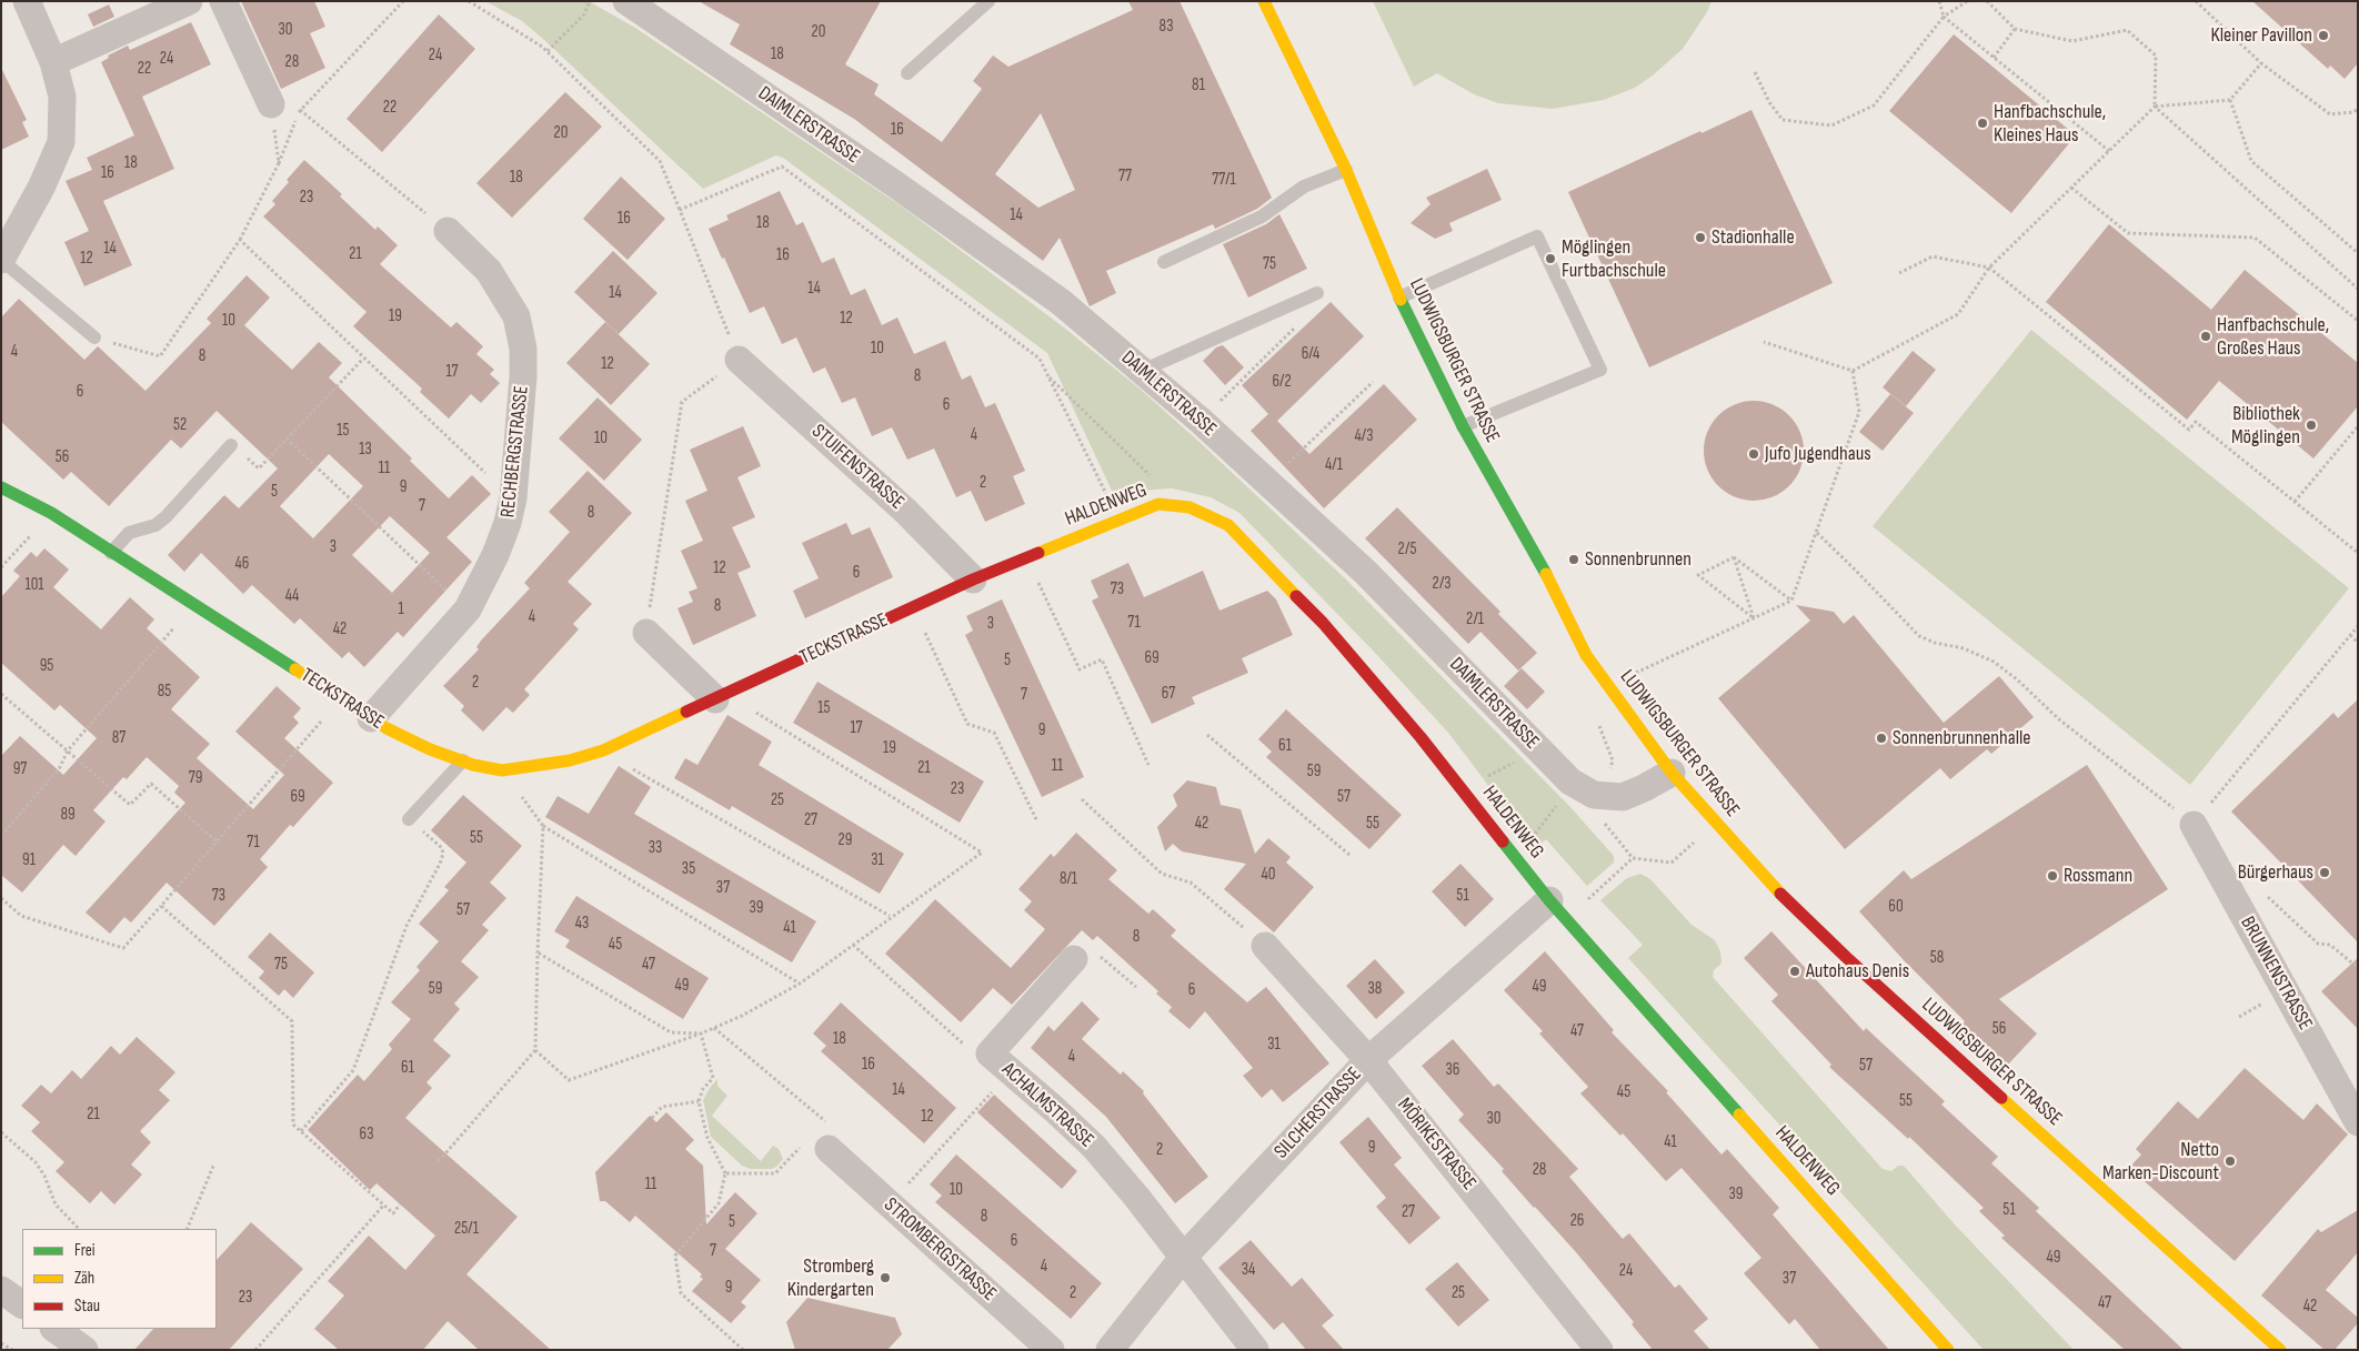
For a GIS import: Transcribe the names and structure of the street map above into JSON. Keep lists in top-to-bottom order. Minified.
{"streets":{"street":["DAIMLERSTRASSE","LUDWIGSBURGER STRASSE","RECHBERGSTRASSE","STUIFENSTRASSE","HALDENWEG","TECKSTRASSE","BRUNNENSTRASSE","ACHALMSTRASSE","SILCHERSTRASSE","MÖRIKESTRASSE","STROMBERGSTRASSE"]},"crossings":[["RECHBERGSTRASSE","TECKSTRASSE"],["STUIFENSTRASSE","HALDENWEG"],["STUIFENSTRASSE","TECKSTRASSE"],["HALDENWEG","TECKSTRASSE"],["HALDENWEG","SILCHERSTRASSE"],["ACHALMSTRASSE","SILCHERSTRASSE"],["SILCHERSTRASSE","MÖRIKESTRASSE"]],"places":["Kleiner Pavillon","Hanfbachschule, Kleines Haus","Stadionhalle","Möglingen Furtbachschule","Hanfbachschule, Großes Haus","Bibliothek Möglingen","Jufo Jugendhaus","Sonnenbrunnen","Sonnenbrunnenhalle","Bürgerhaus","Rossmann","Autohaus Denis","Netto Marken-Discount","Stromberg Kindergarten"],"house_numbers":["83","30","20","18","24","24","28","22","81","22","16","20","18","16","77","18","77/1","23","14","16","18","14","21","16","12","75","14","14","19","12","10","10","4","6/4","8","12","17","8","6/2","6","6","52","15","4","4/3","10","13","56","4/1","11","2","9","5","7","8","3","2/5","46","12","6","2/3","101","73","44","8","1","4","2/1","71","3","42","69","5","95","2","85","67","7","15","17","9","87","61","19","11","21","97","59","79","23","69","57","25","89","27","42","55","55","29","71","33","91","31","35","40","8/1","37","73","51","60","39","57","43","41","8","45","58","75","47","49","49","59","38","6","56","47","18","31","4","16","57","61","36","14","45","55","21","12","30","63","41","9","2","28","11","10","39","51","27","8","26","5","25/1","6","7","49","4","34","24","37","9","2","25","23","47","42"],"legend":["Frei","Zäh","Stau"]}
